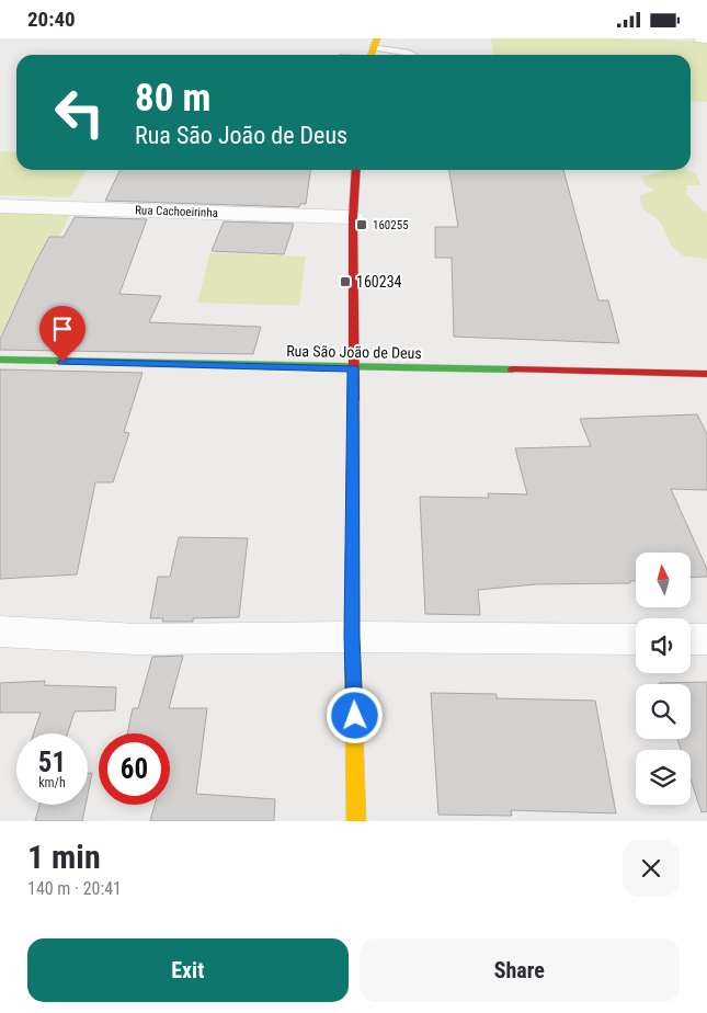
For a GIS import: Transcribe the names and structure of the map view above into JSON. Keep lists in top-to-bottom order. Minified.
{"streets":{"main road":["Rua São João de Deus"],"street":["Rua Cachoeirinha"]},"places":{"transit":["160255","160234"]},"north":"top","page":{"status":"20:40","turn":["80 m","Rua São João de Deus"],"speed":"51 km/h","limit":"60","heading":["1 min","140 m · 20:41"],"buttons":["Exit","Share"]}}
